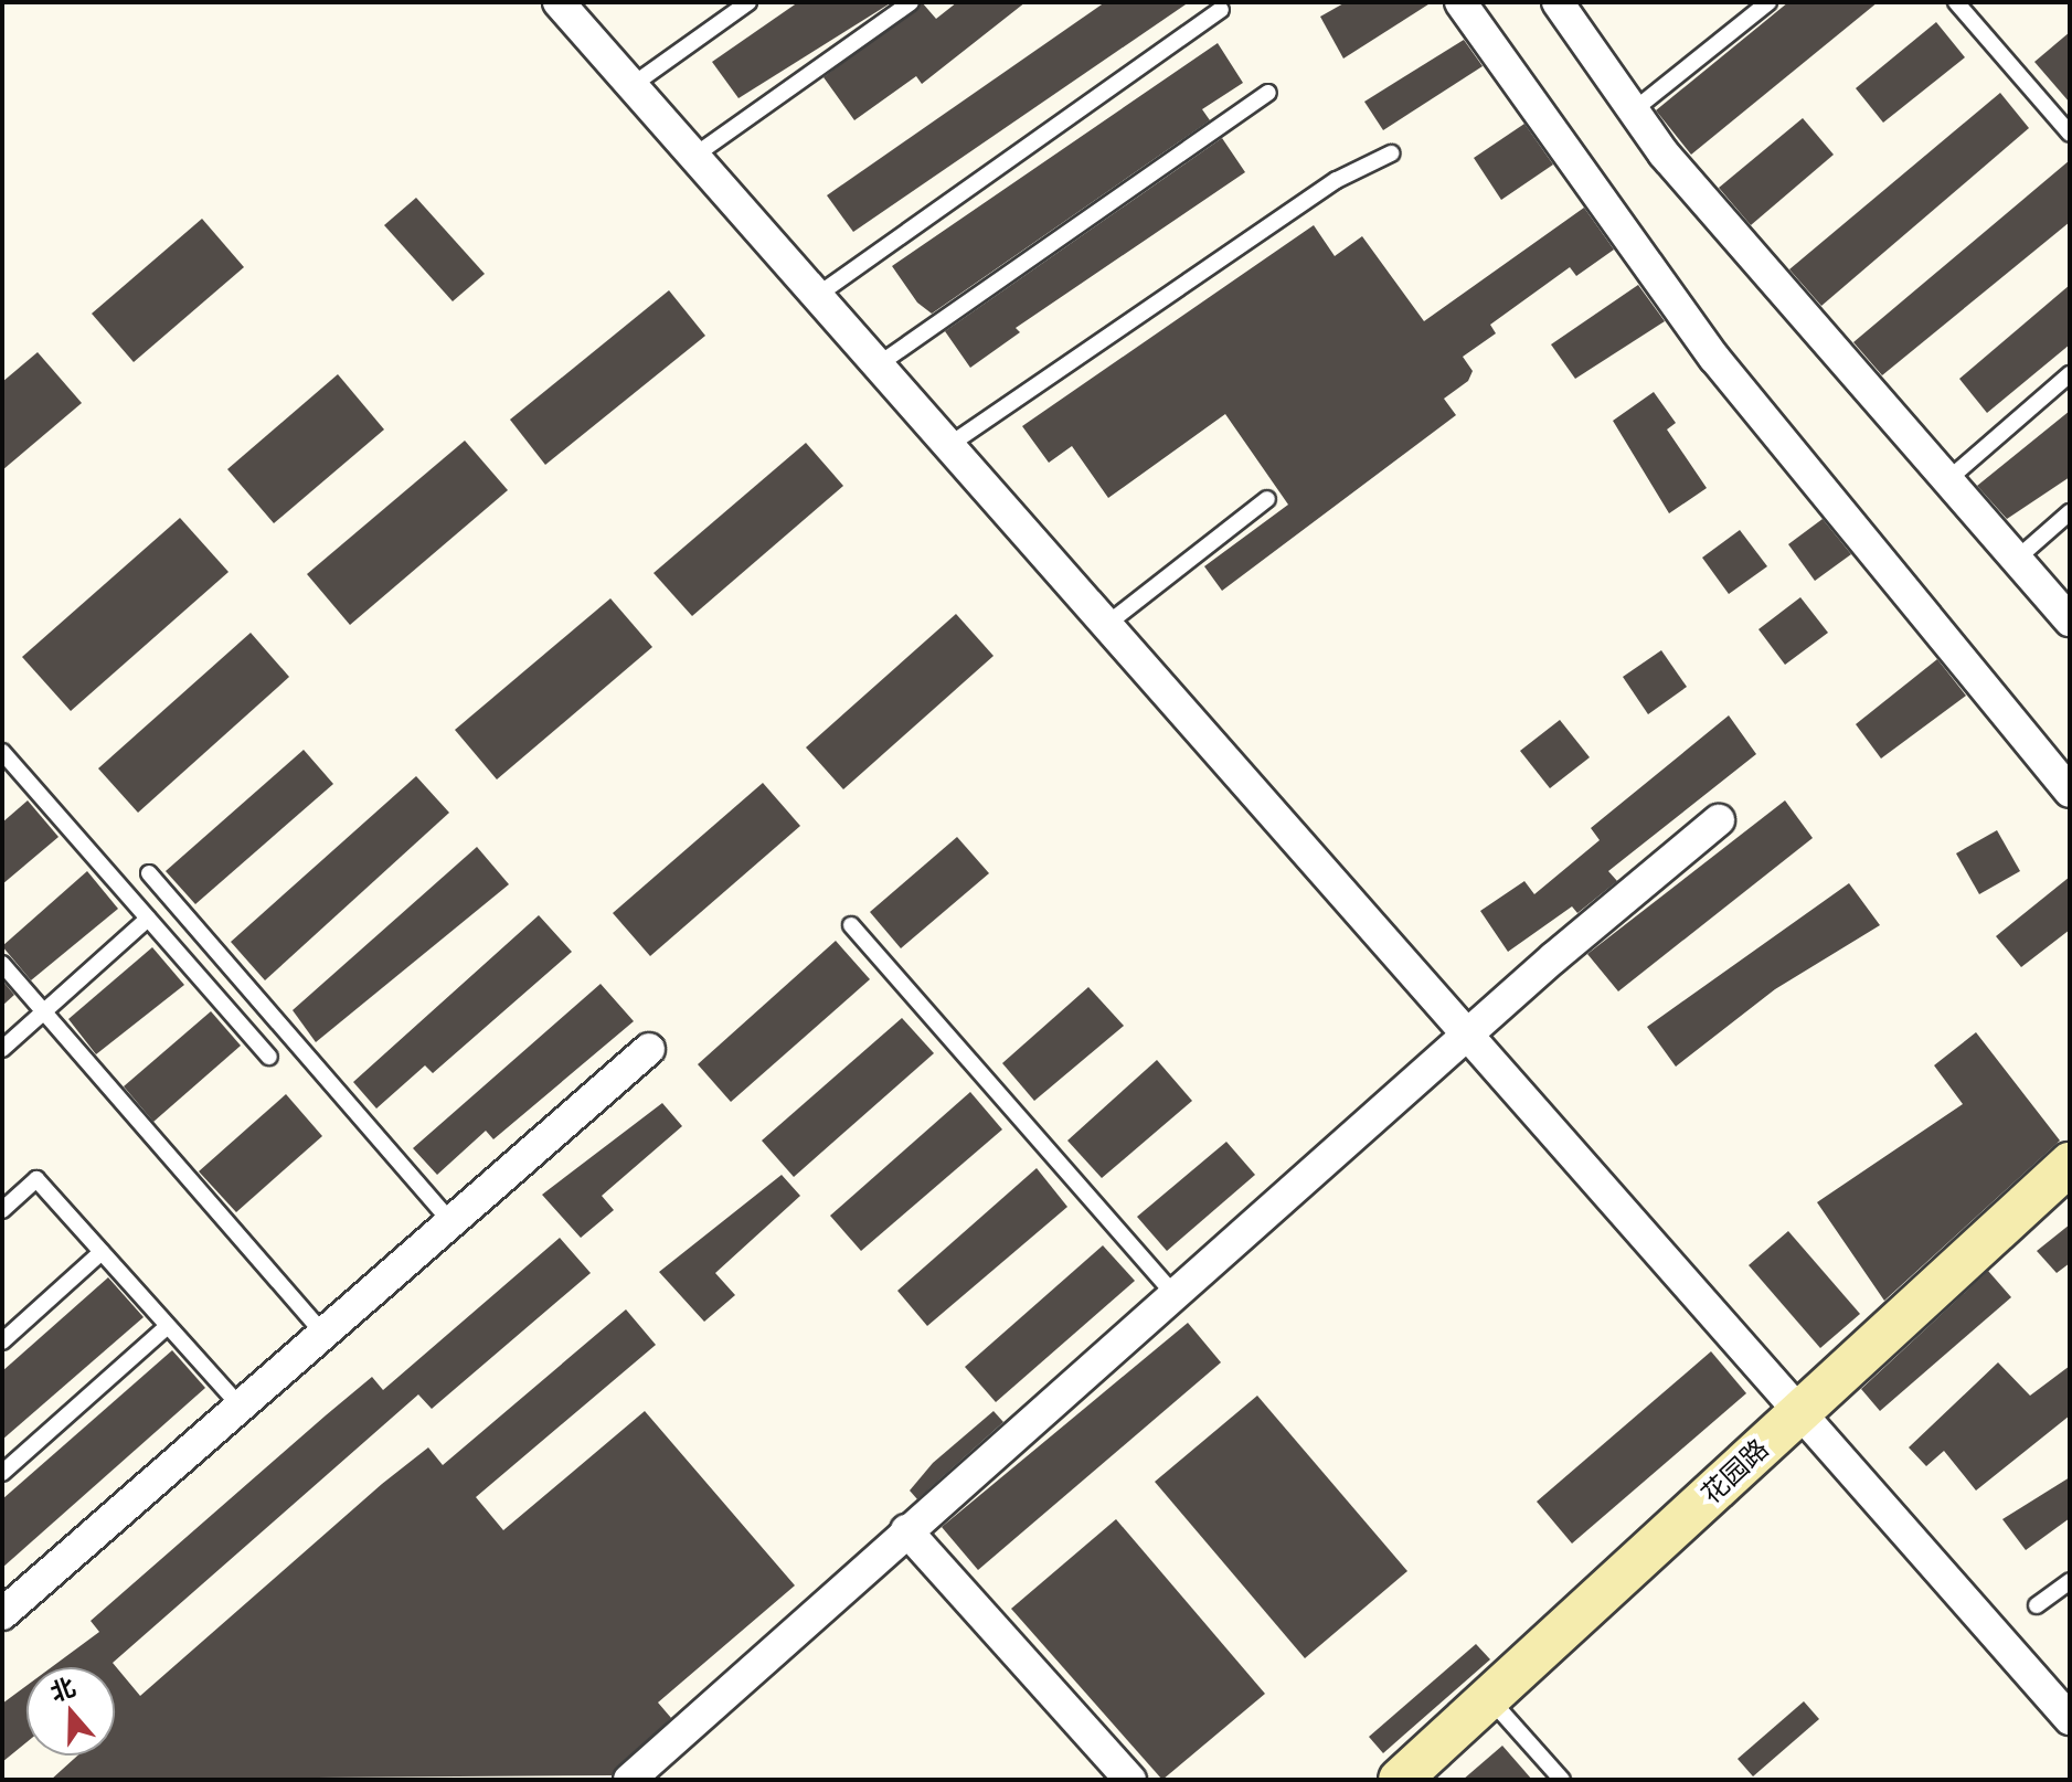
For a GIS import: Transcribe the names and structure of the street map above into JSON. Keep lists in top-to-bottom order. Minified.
{"streets":{"street":["花园路"]},"north":"top"}
